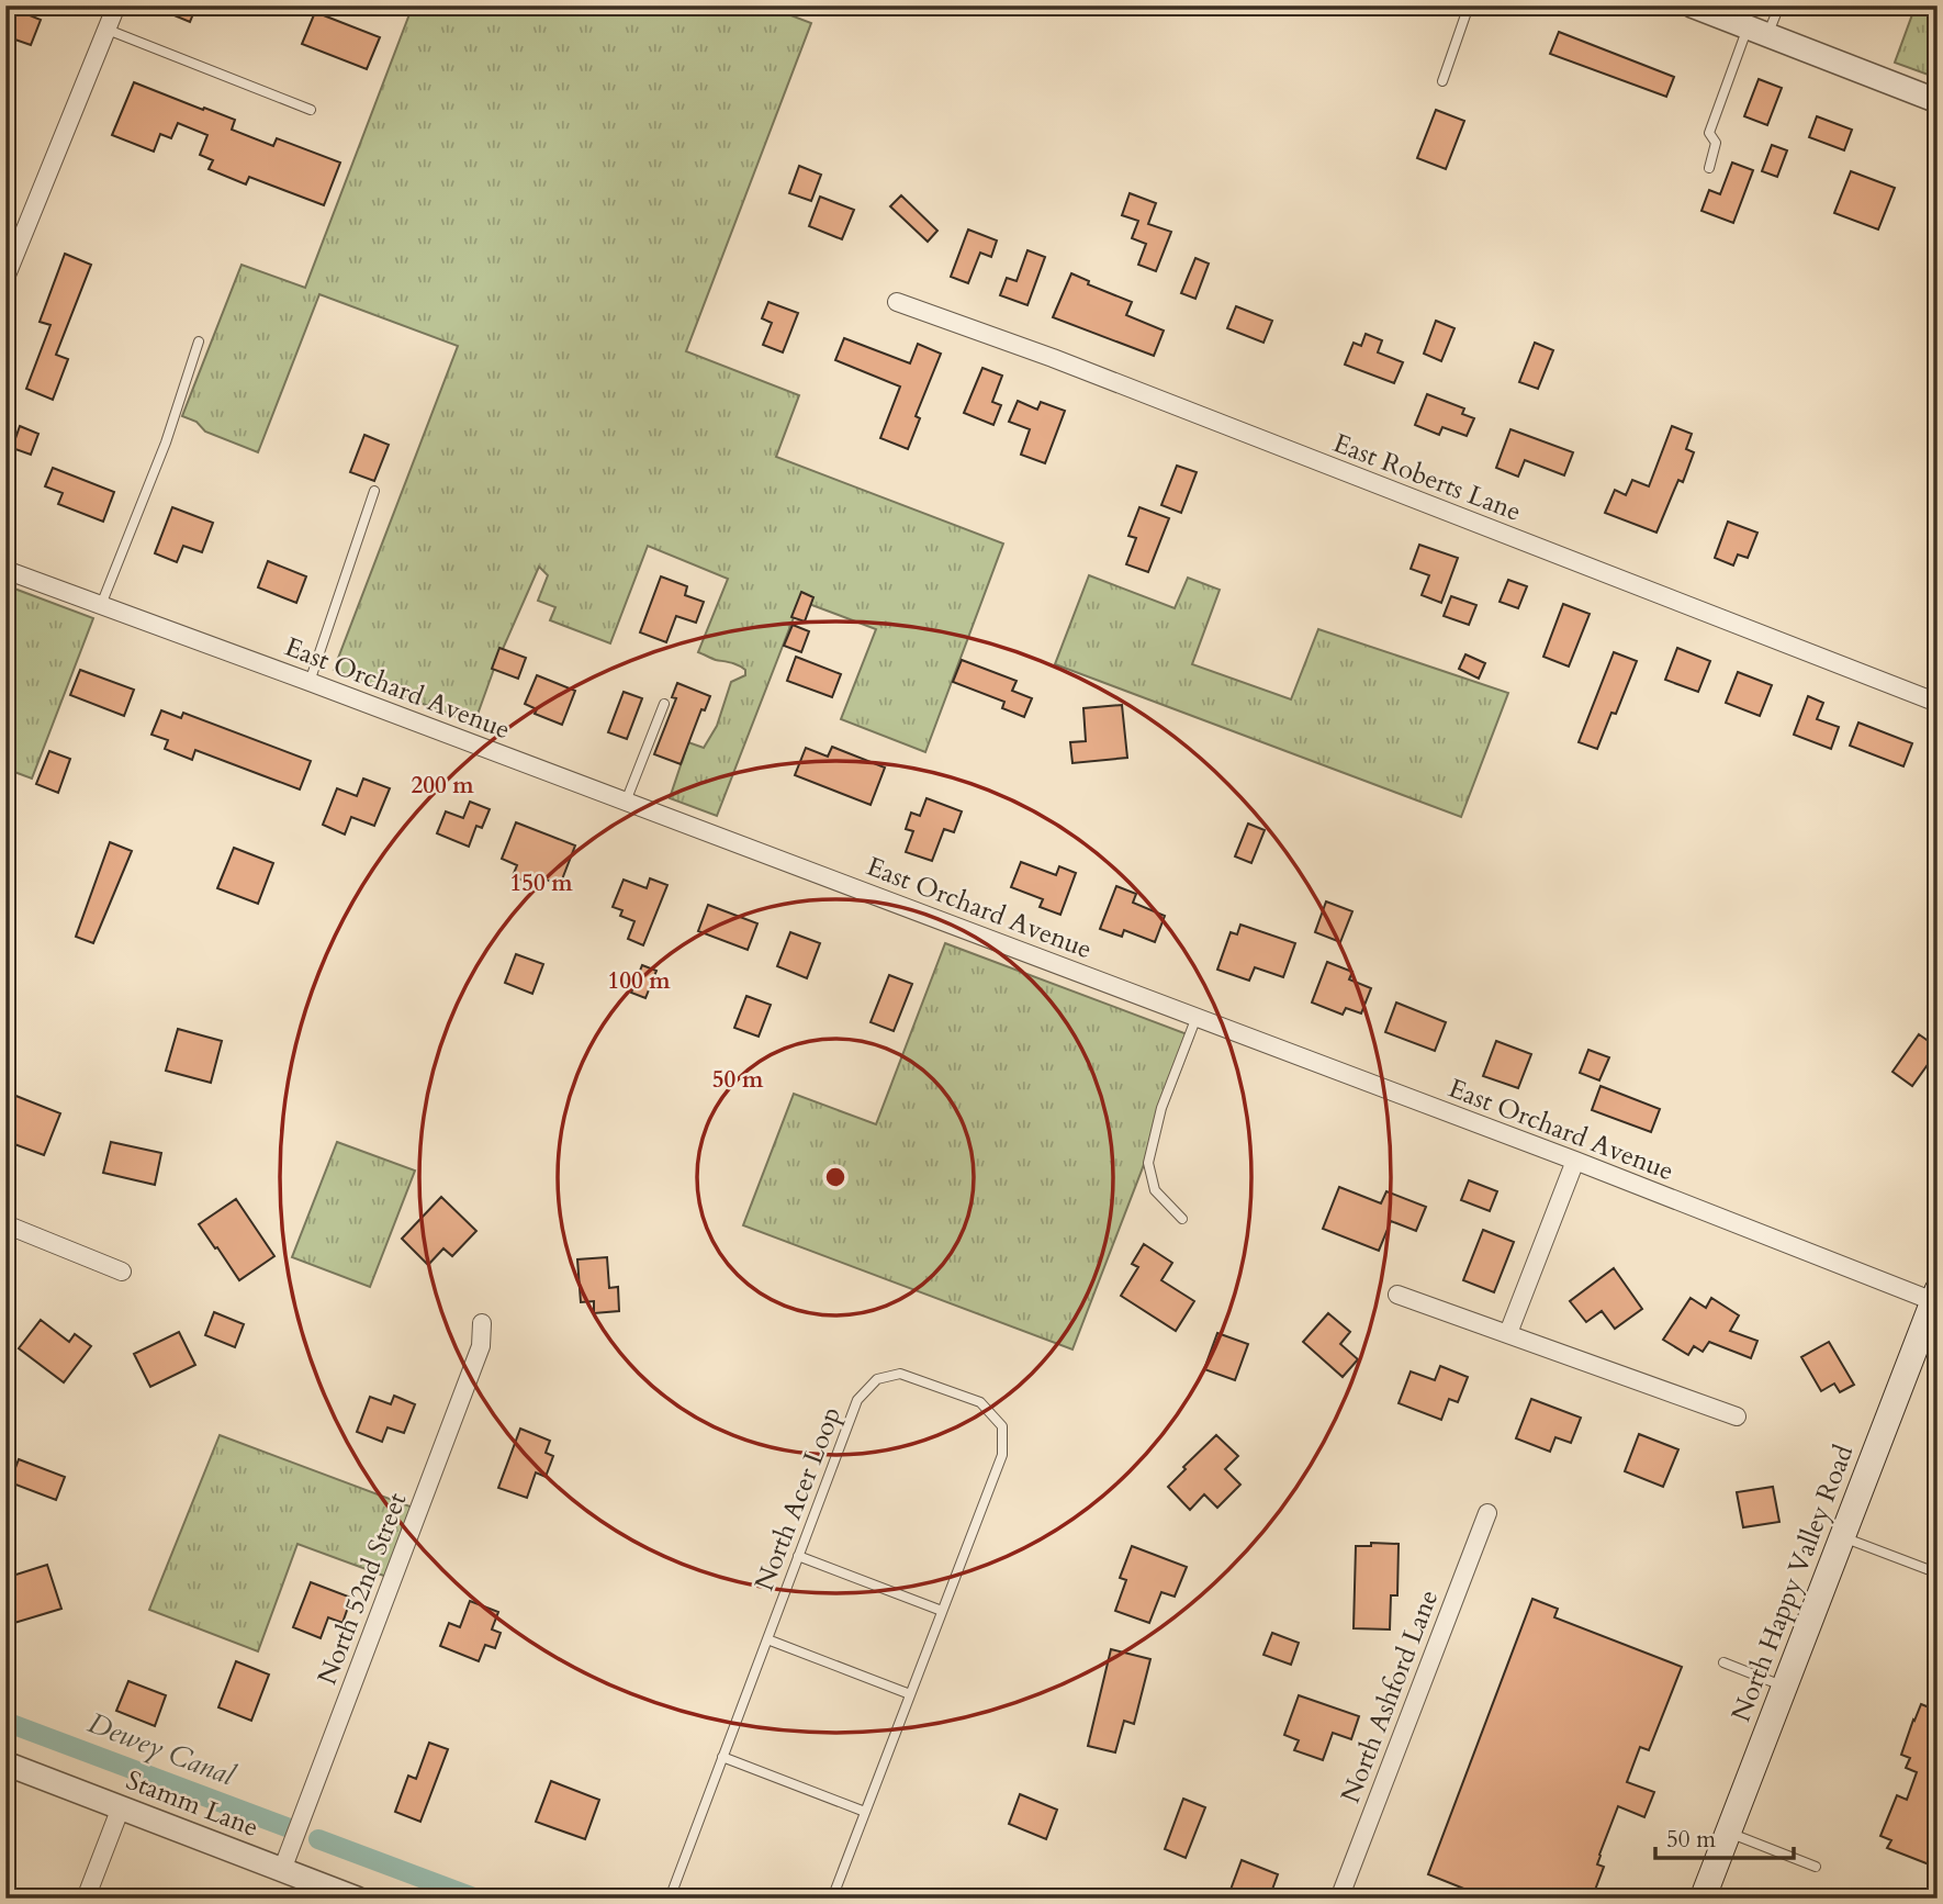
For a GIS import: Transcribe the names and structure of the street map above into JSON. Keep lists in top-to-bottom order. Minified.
{"streets":{"main road":["North Happy Valley Road"],"street":["East Roberts Lane","East Orchard Avenue","North 52nd Street","North Ashford Lane","Stamm Lane"],"lane":["North Acer Loop"]},"crossings":[["East Orchard Avenue","North Happy Valley Road"],["North 52nd Street","Stamm Lane"]],"water":["Dewey Canal"],"scale_bar":"50 m","rings":["200 m","150 m","100 m","50 m"]}
